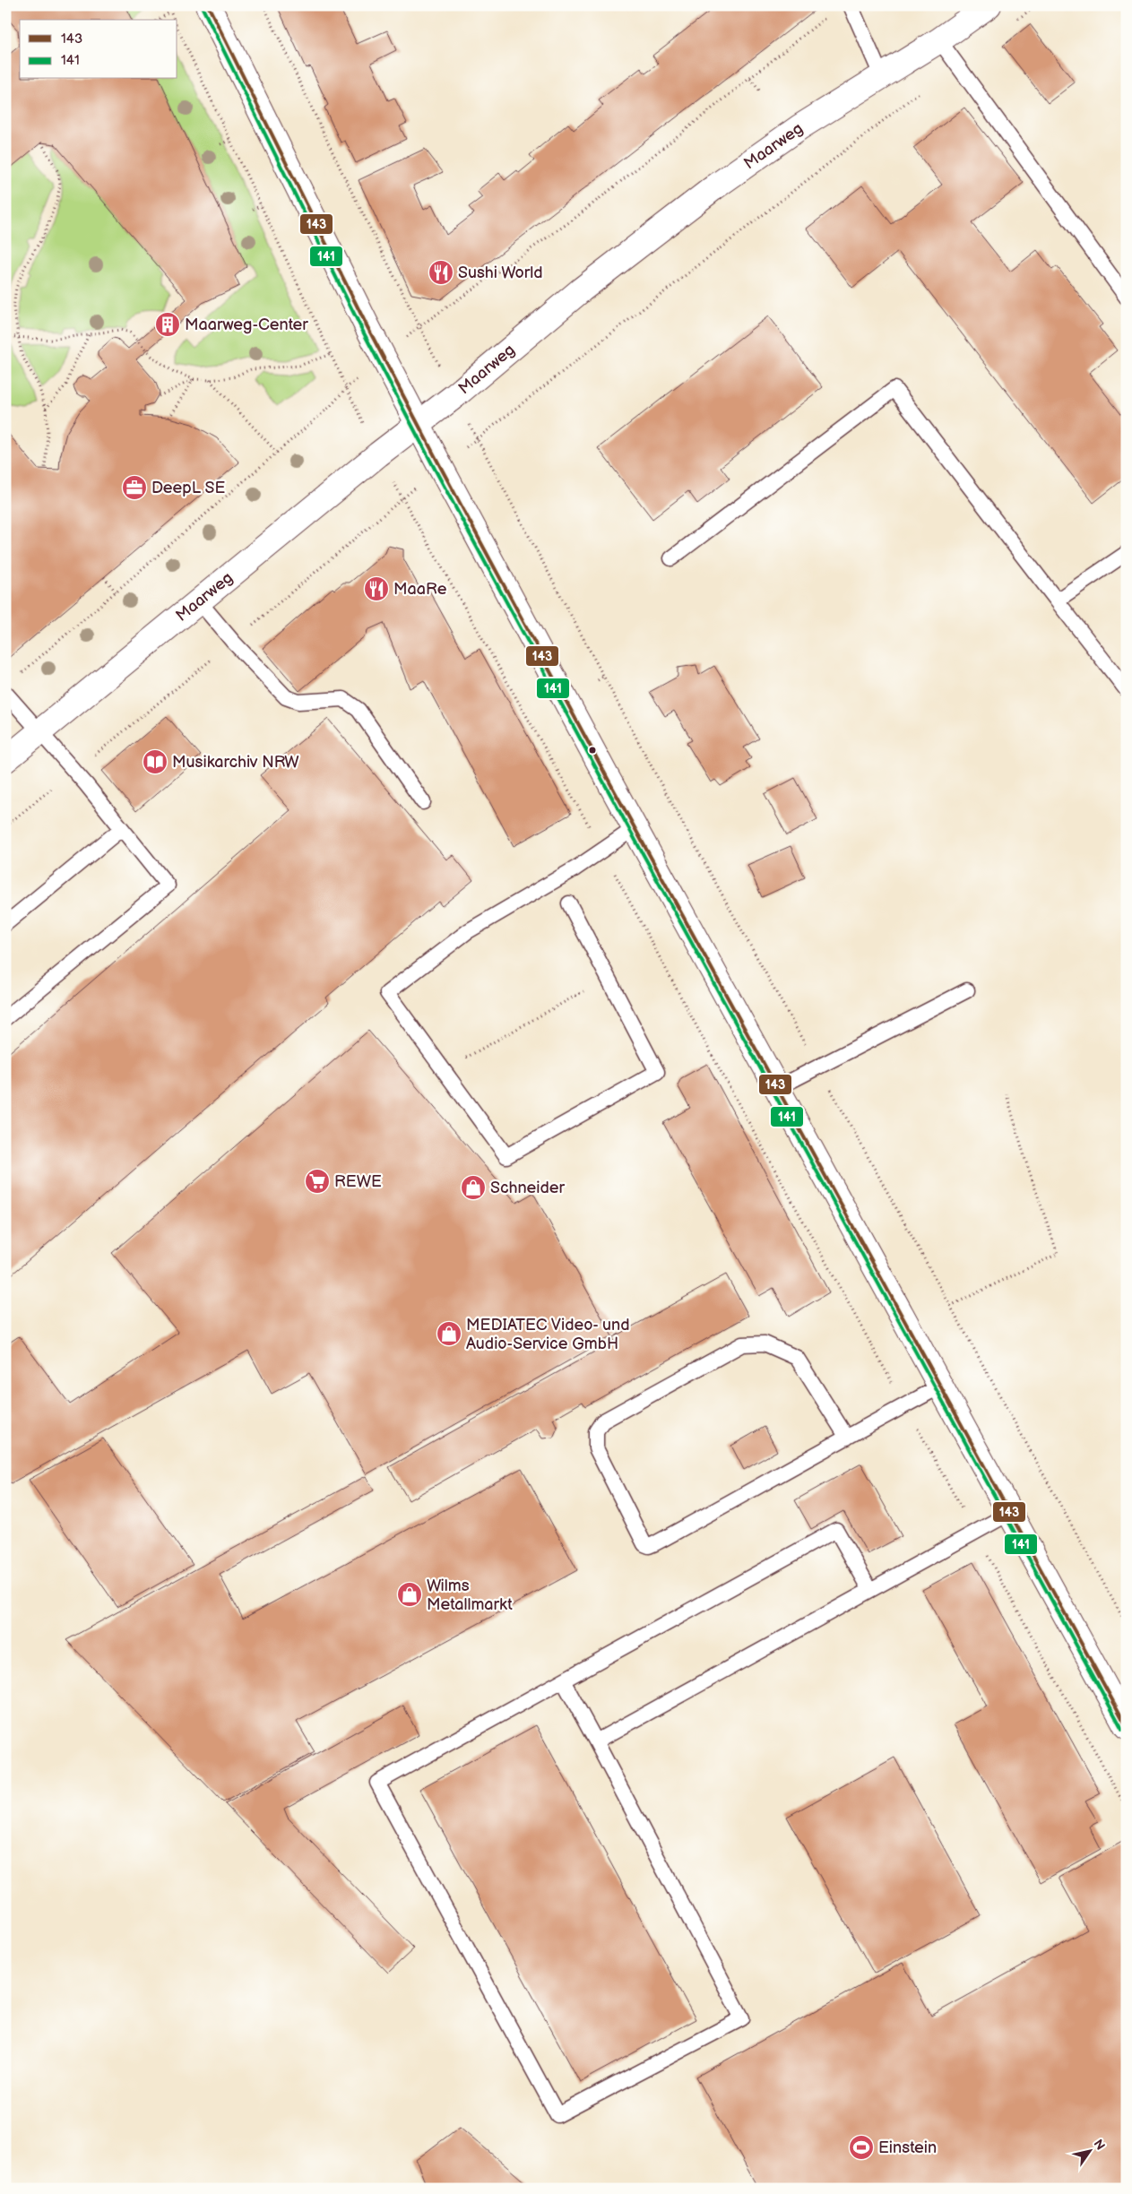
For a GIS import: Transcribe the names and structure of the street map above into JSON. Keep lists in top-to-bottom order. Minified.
{"streets":{"main road":["Maarweg"]},"places":{"restaurant":["Sushi World","MaaRe"],"building":["Maarweg-Center"],"office":["DeepL SE"],"library":["Musikarchiv NRW"],"supermarket":["REWE"],"shop":["Schneider","MEDIATEC Video- und Audio-Service GmbH","Wilms Metallmarkt"],"sports":["Einstein"]},"lines":["transit line 143","transit line 141"],"legend":["143","141"],"north":"top right"}
